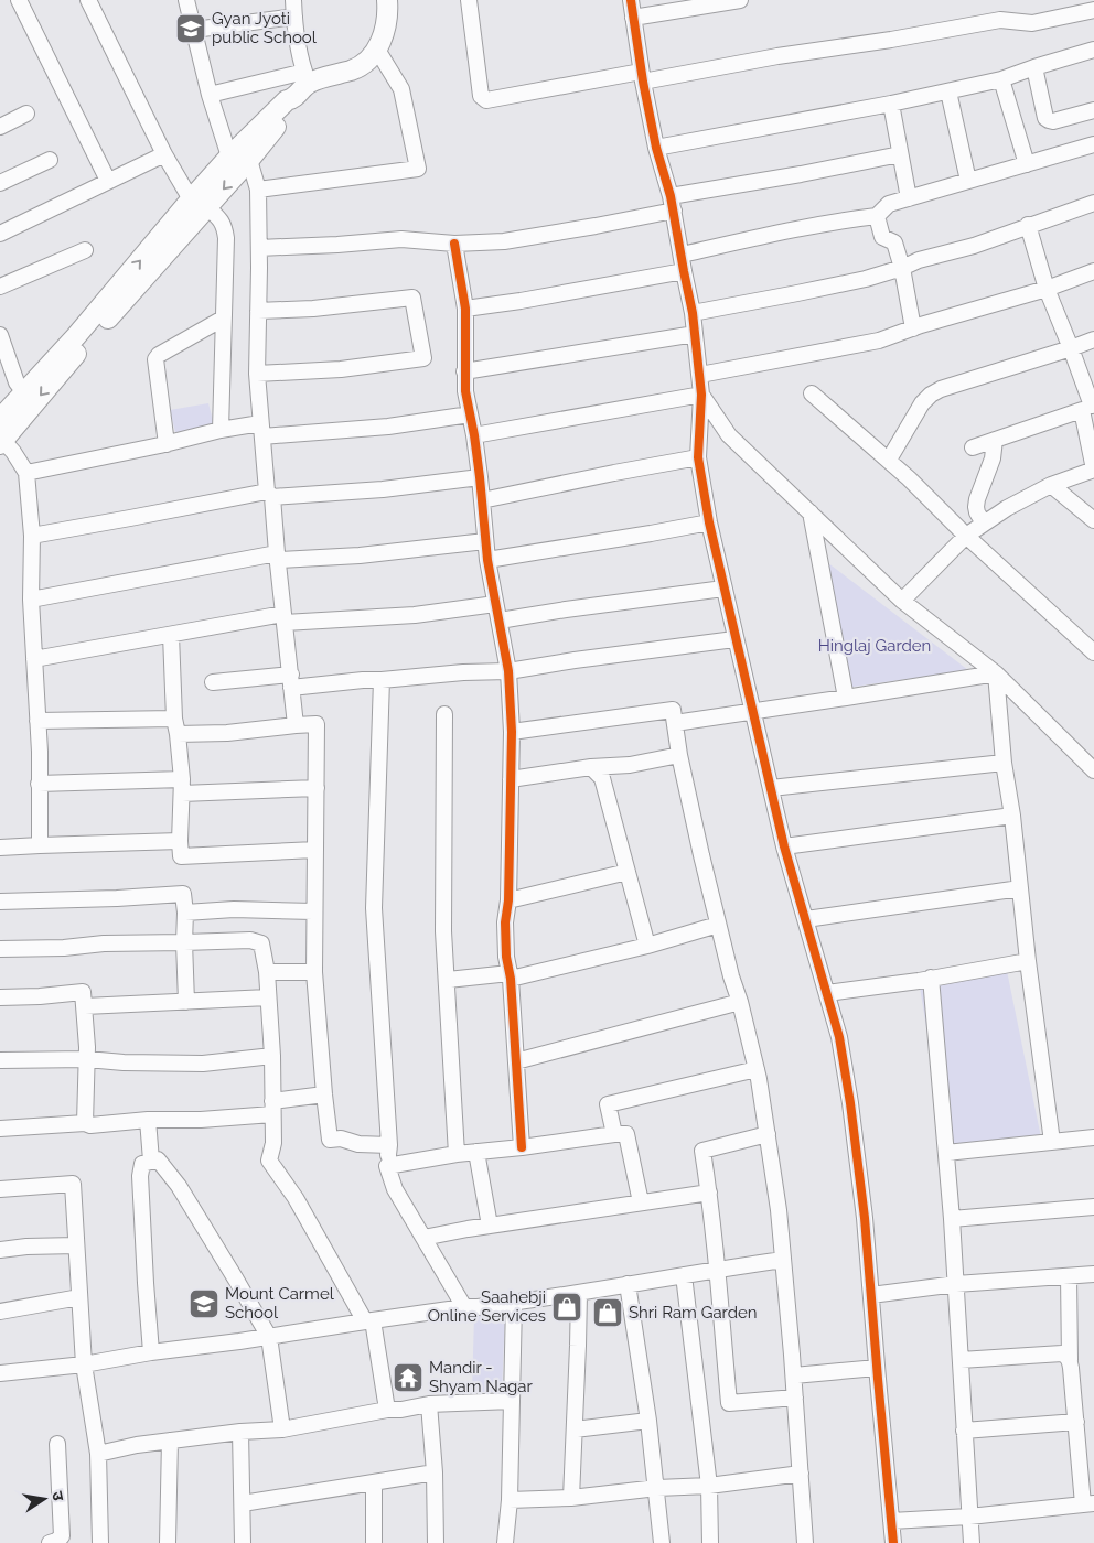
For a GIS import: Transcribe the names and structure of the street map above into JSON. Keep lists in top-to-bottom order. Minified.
{"parks":["Hinglaj Garden"],"places":{"school or university":["Gyan Jyoti public School","Mount Carmel School"],"shop":["Saahebji Online Services","Shri Ram Garden"],"temple":["Mandir - Shyam Nagar"]},"north":"right"}
